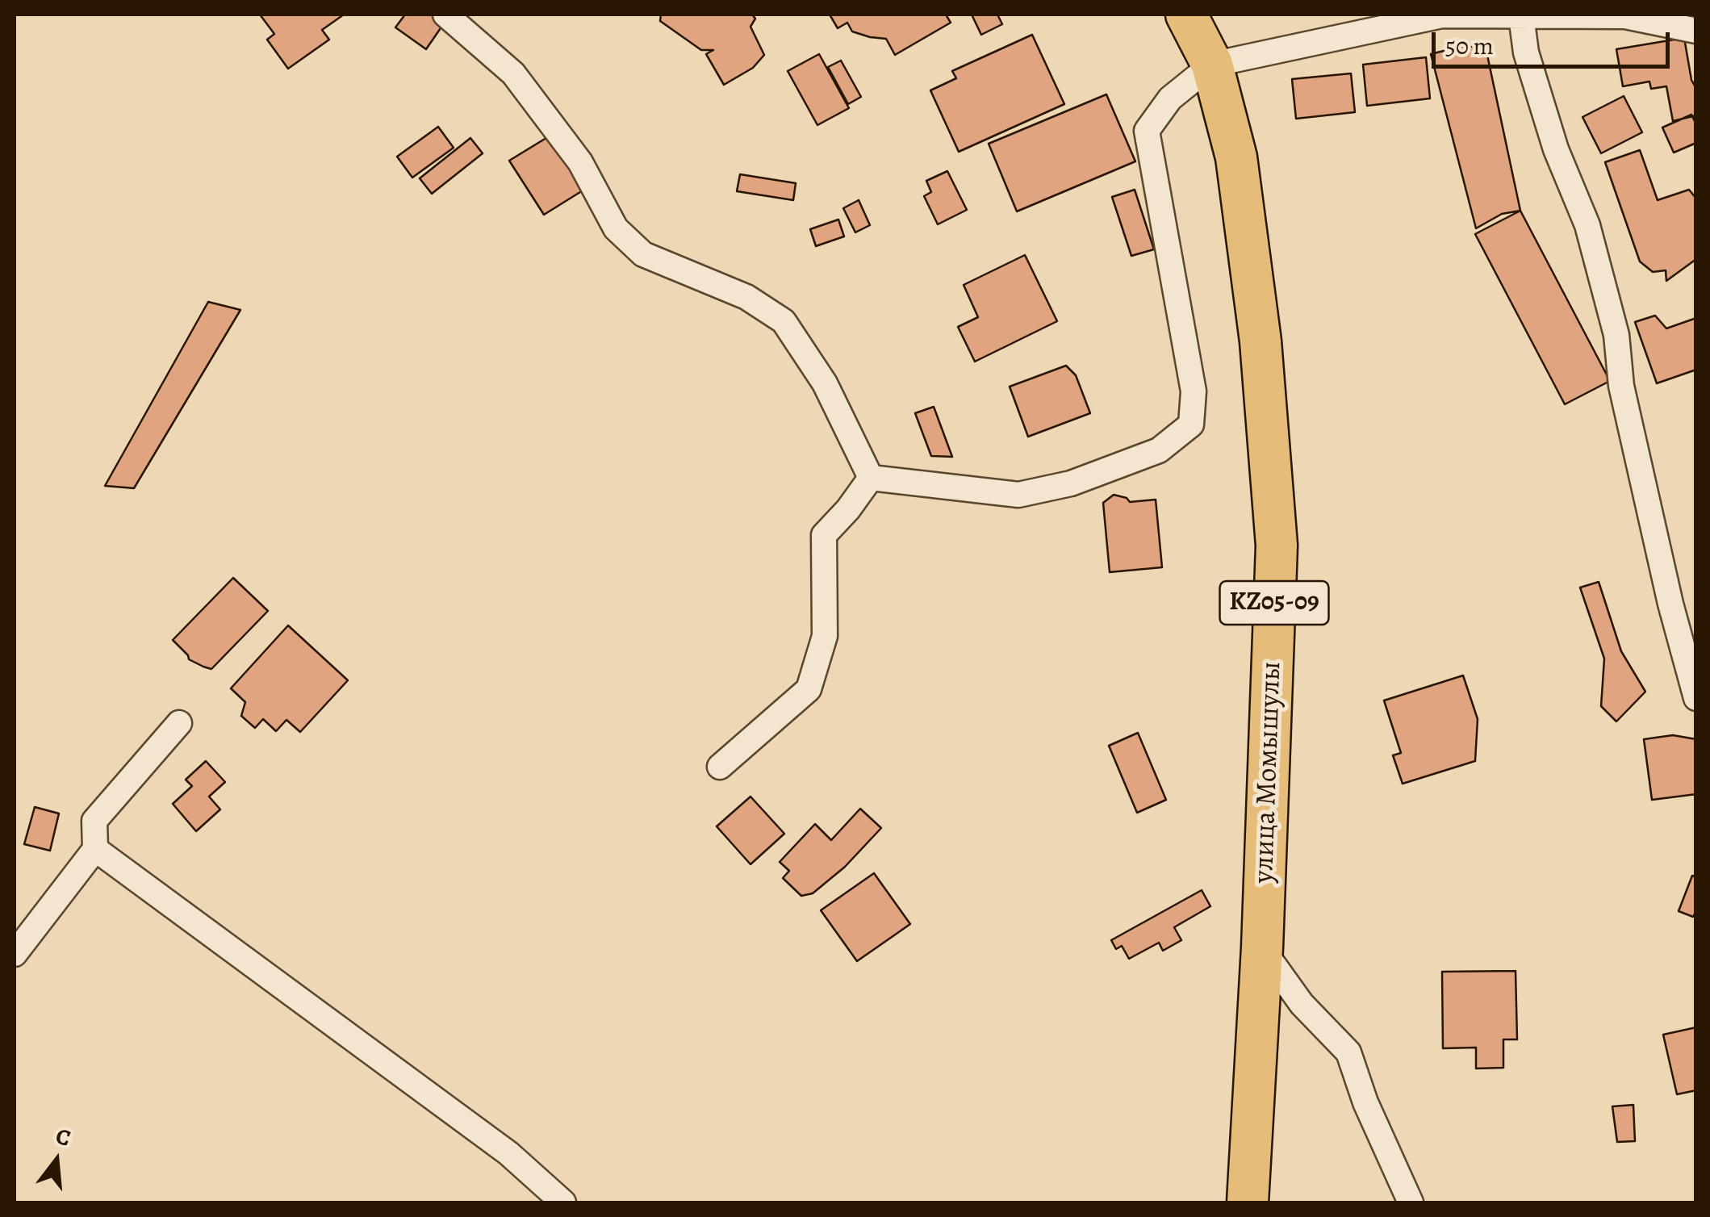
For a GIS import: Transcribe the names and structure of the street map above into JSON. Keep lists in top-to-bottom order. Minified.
{"streets":{"main road":["KZ05-09","улица Момышулы"]},"scale_bar":"50 m","north":"top"}
